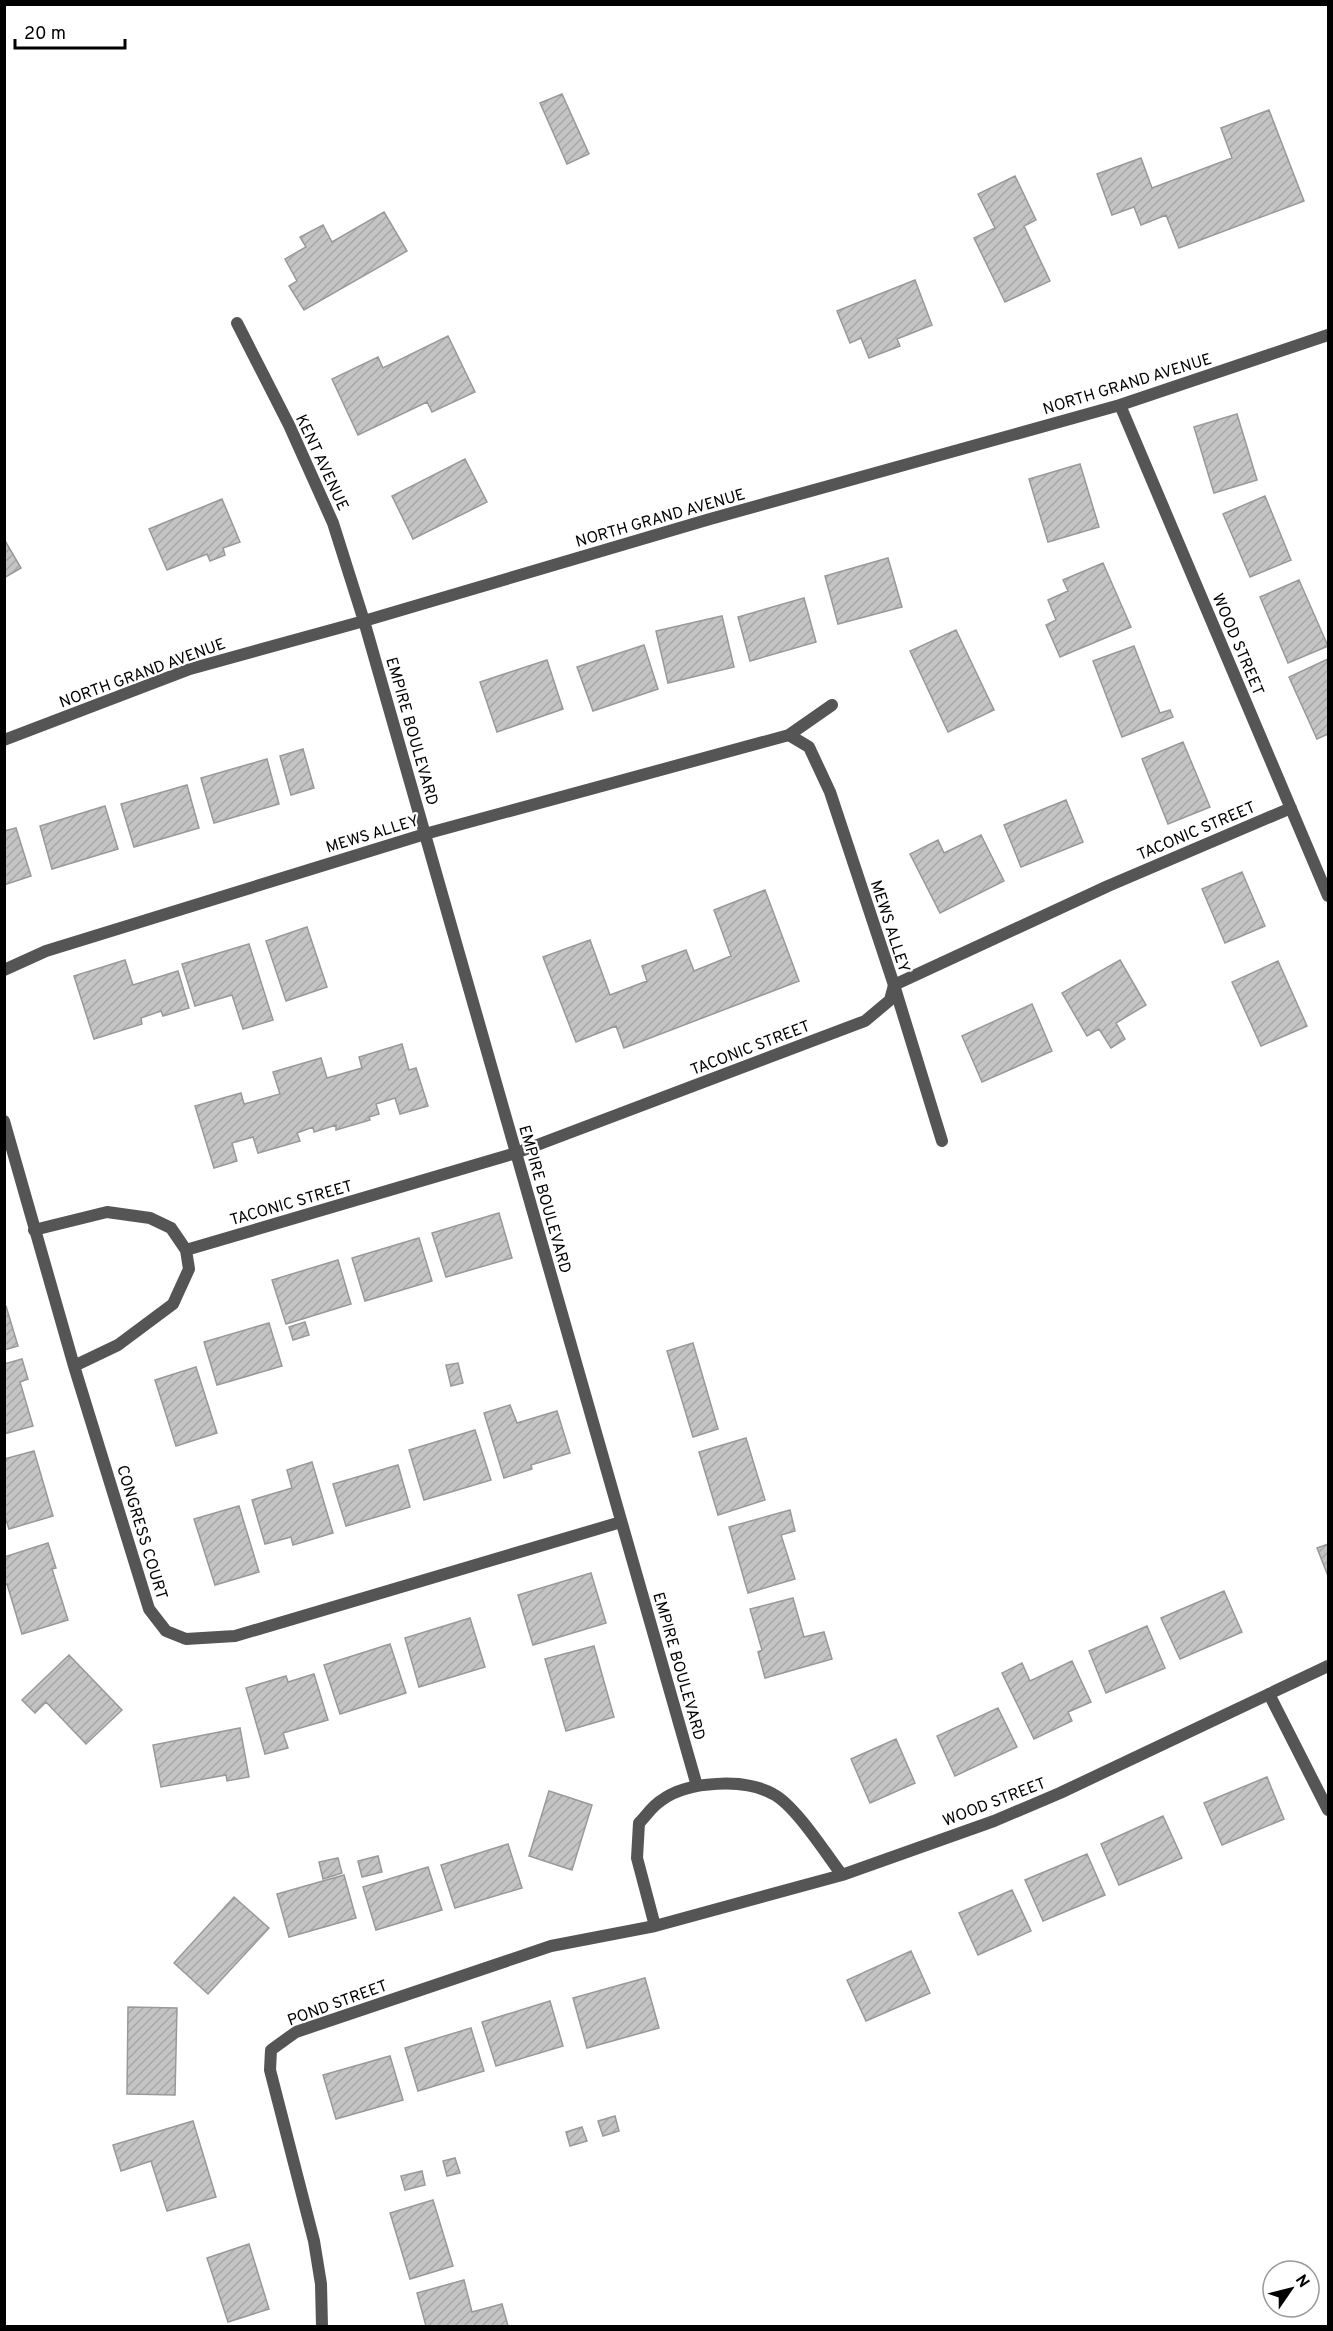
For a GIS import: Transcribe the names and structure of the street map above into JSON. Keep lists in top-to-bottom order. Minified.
{"streets":{"street":["NORTH GRAND AVENUE","KENT AVENUE","WOOD STREET","EMPIRE BOULEVARD","TACONIC STREET","MEWS ALLEY","CONGRESS COURT","POND STREET"]},"crossings":[["NORTH GRAND AVENUE","KENT AVENUE"],["NORTH GRAND AVENUE","WOOD STREET"],["NORTH GRAND AVENUE","EMPIRE BOULEVARD"],["KENT AVENUE","EMPIRE BOULEVARD"],["WOOD STREET","TACONIC STREET"],["WOOD STREET","POND STREET"],["EMPIRE BOULEVARD","TACONIC STREET"],["EMPIRE BOULEVARD","MEWS ALLEY"],["EMPIRE BOULEVARD","CONGRESS COURT"],["TACONIC STREET","MEWS ALLEY"]],"scale_bar":"20 m","north":"top right"}
